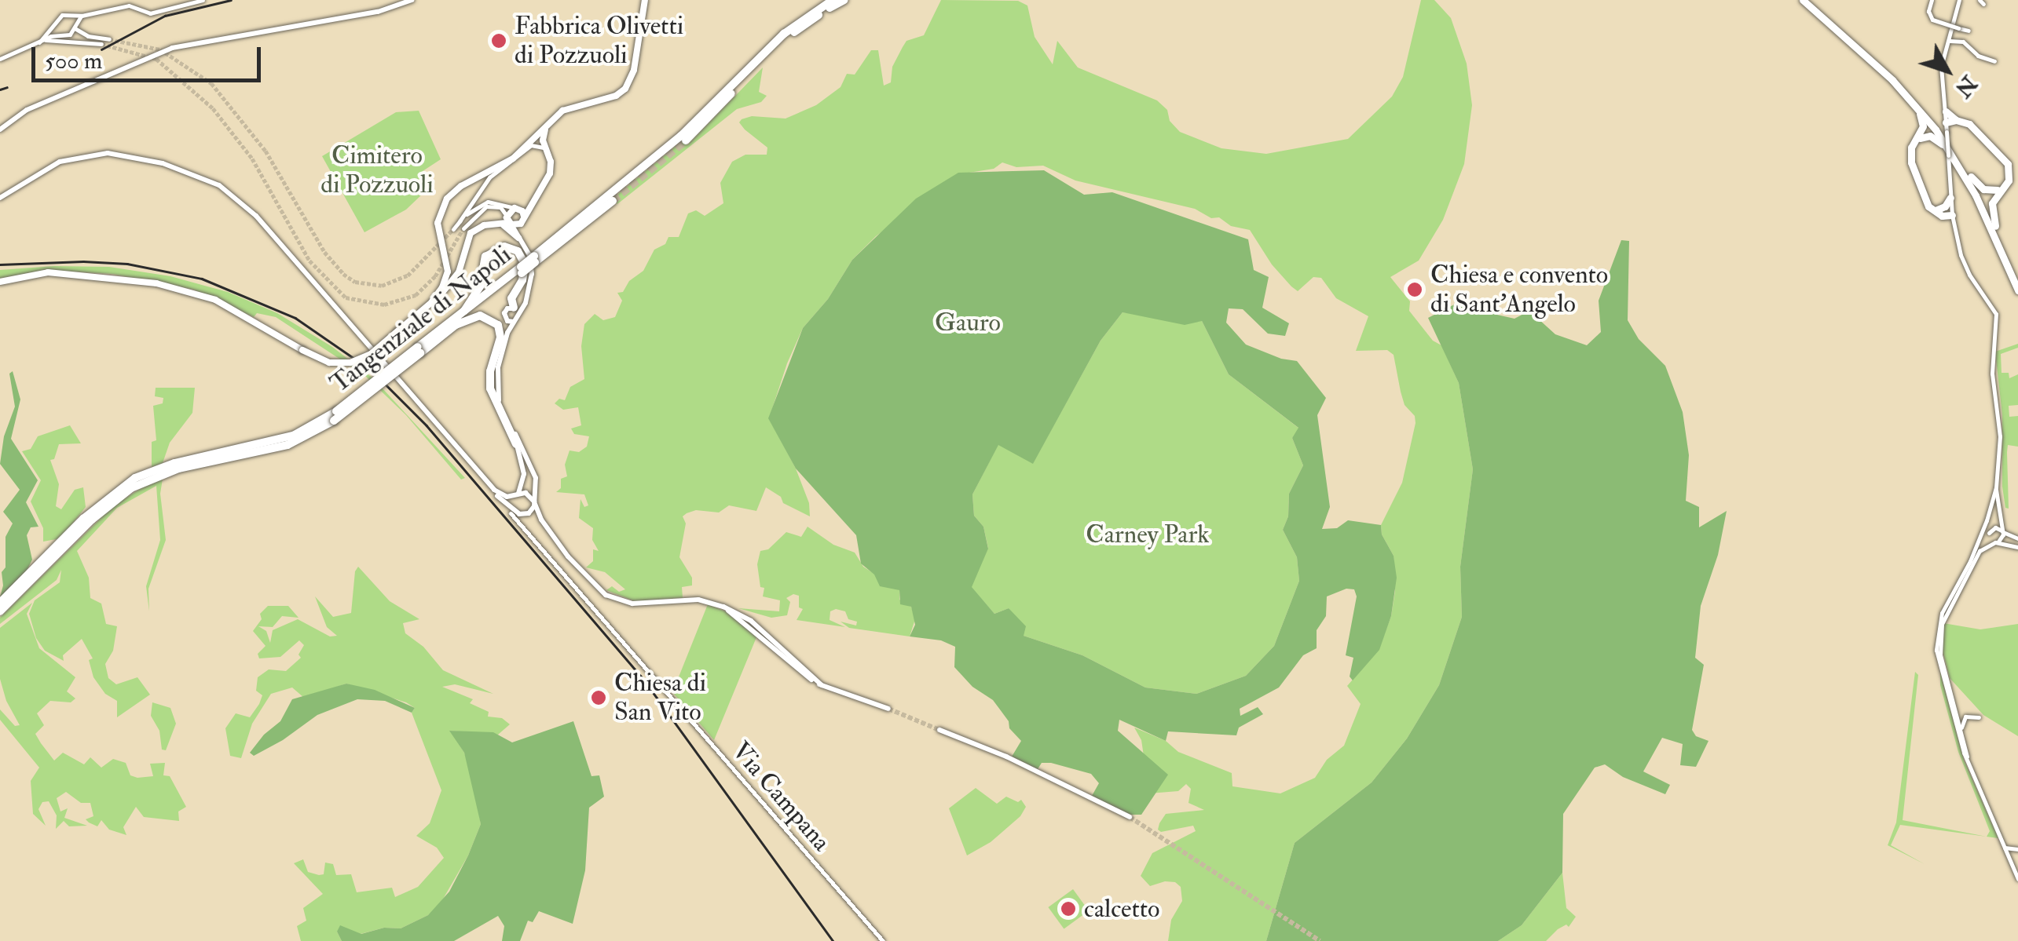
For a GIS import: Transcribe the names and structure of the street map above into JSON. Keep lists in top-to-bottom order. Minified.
{"streets":{"highway":["Tangenziale di Napoli"],"street":["Via Campana"]},"parks":["Cimitero di Pozzuoli","Gauro","Carney Park"],"places":["Fabbrica Olivetti di Pozzuoli","Chiesa e convento di Sant'Angelo","Chiesa di San Vito","calcetto"],"scale_bar":"500 m","north":"bottom right"}
